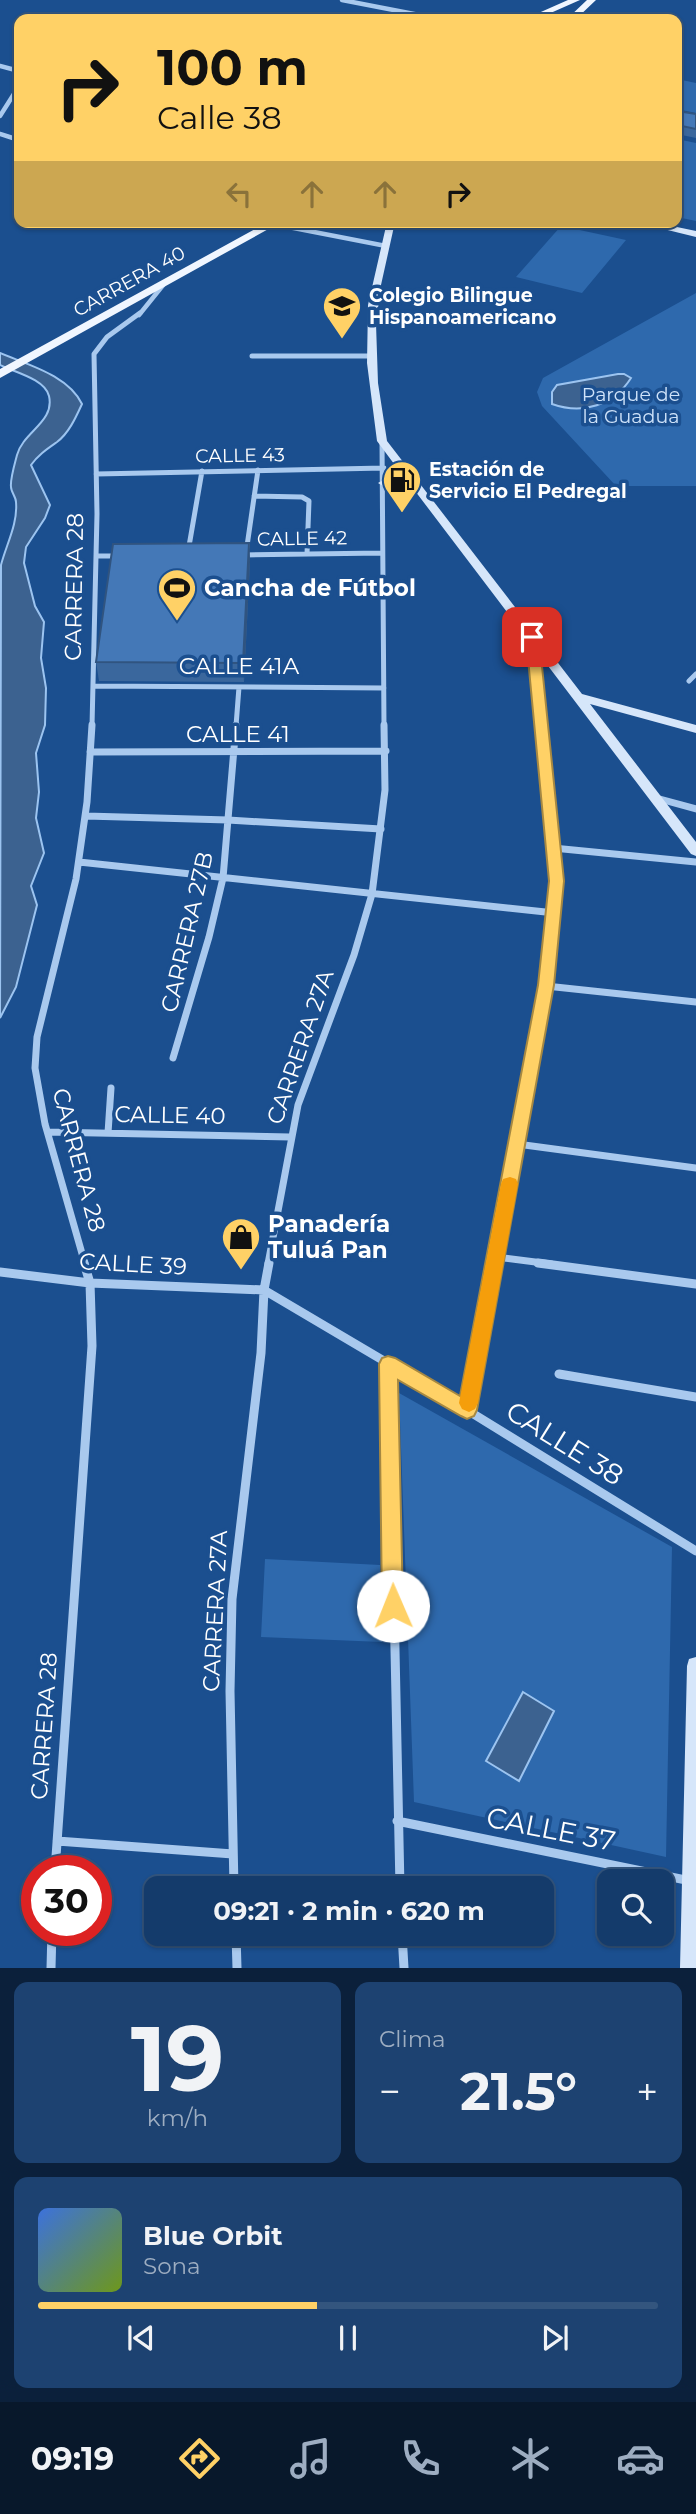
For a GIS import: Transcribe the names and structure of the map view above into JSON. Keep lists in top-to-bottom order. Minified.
{"streets":{"main road":["CARRERA 40"],"street":["CALLE 43","CALLE 42","CARRERA 28","CALLE 41A","CALLE 41","CARRERA 27B","CARRERA 27A","CALLE 40","CALLE 39","CALLE 38","CALLE 37"]},"crossings":[["CARRERA 40","CARRERA 28"],["CALLE 43","CARRERA 28"],["CALLE 43","CARRERA 27A"],["CALLE 42","CARRERA 27A"],["CARRERA 28","CALLE 41A"],["CARRERA 28","CALLE 41"],["CARRERA 28","CALLE 40"],["CARRERA 28","CALLE 39"],["CALLE 41A","CARRERA 27B"],["CALLE 41A","CARRERA 27A"],["CALLE 41","CARRERA 27B"],["CALLE 41","CARRERA 27A"],["CARRERA 27A","CALLE 40"],["CARRERA 27A","CALLE 39"],["CARRERA 27A","CALLE 38"],["CALLE 39","CALLE 38"]],"parks":["Parque de la Guadua"],"places":{"school or university":["Colegio Bilingue Hispanoamericano"],"fuel station":["Estación de Servicio El Pedregal"],"sports":["Cancha de Fútbol"],"shop":["Panadería Tuluá Pan"]},"page":{"turn":["100 m","Calle 38"],"limit":"30","trip":"09:21 · 2 min · 620 m","tile":[["19","km/h"],"Clima"],"heat":["−","21.5°","+"],"song":["Blue Orbit","Sona"],"tabs":"09:19"}}
